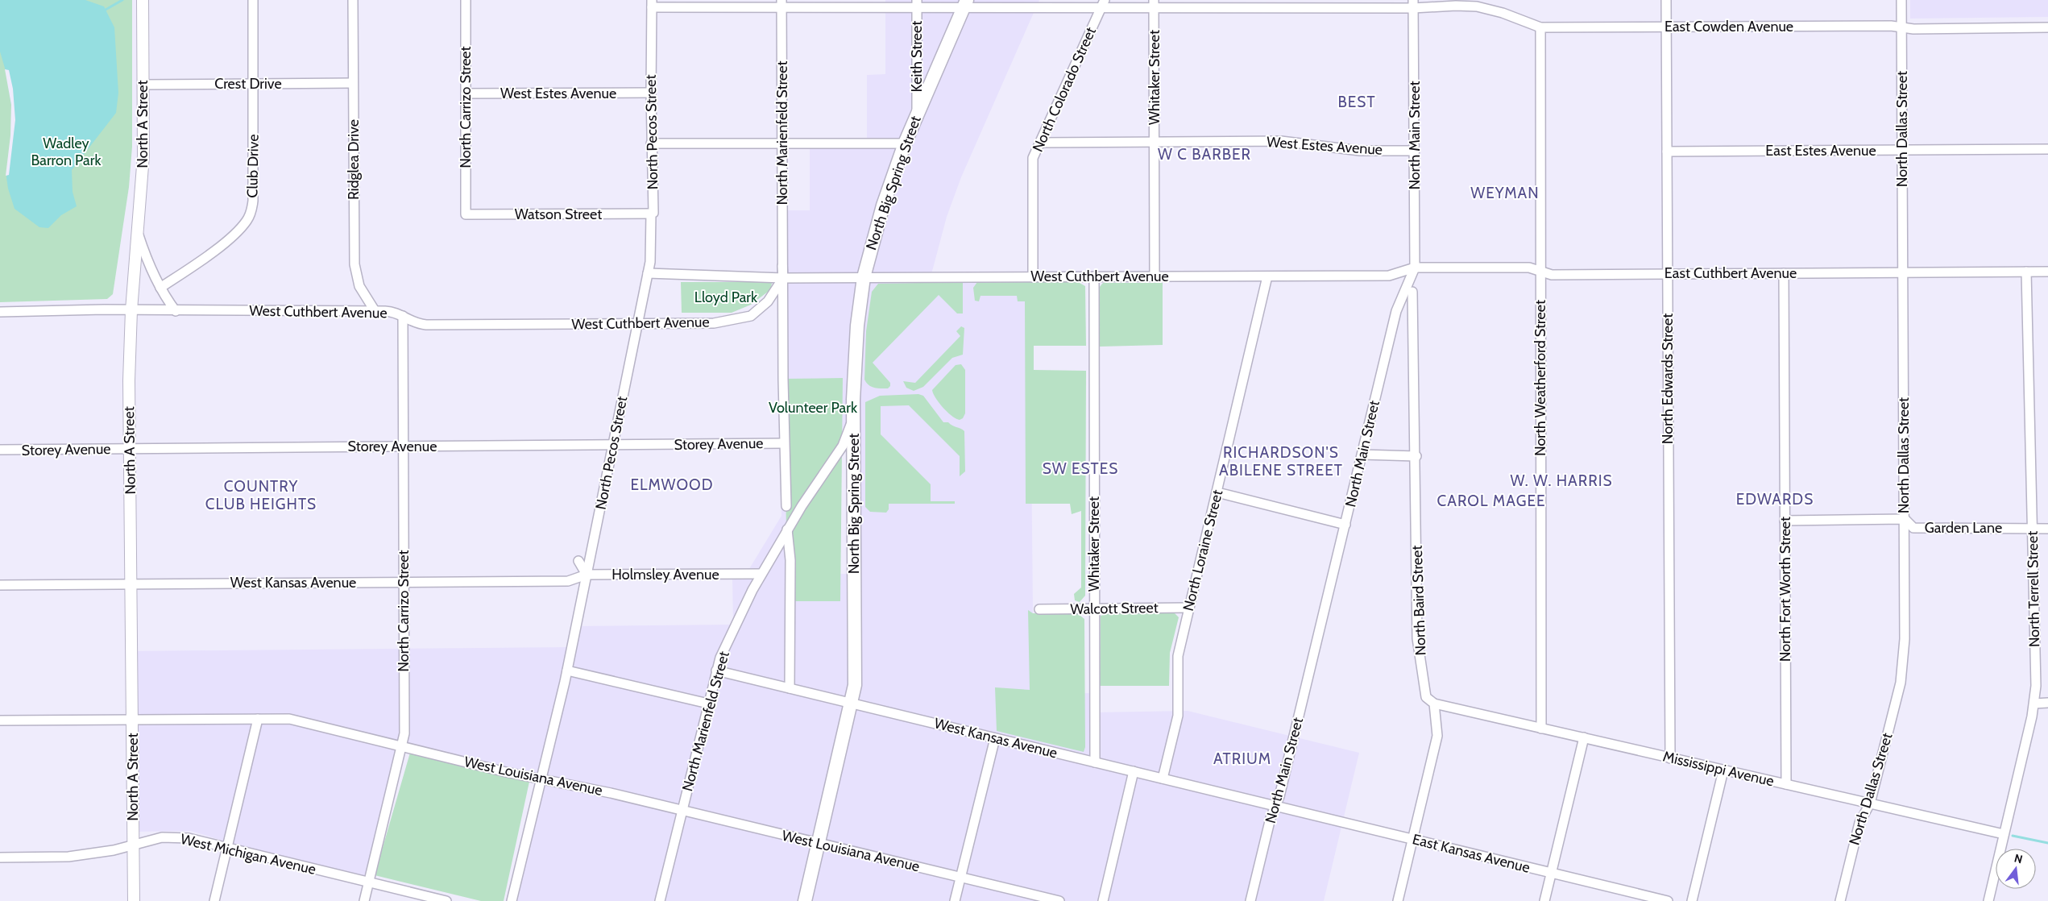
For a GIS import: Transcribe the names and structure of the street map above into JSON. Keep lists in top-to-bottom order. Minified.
{"streets":{"highway":["North Big Spring Street"],"main road":["North A Street"],"street":["East Cowden Avenue","Keith Street","Whitaker Street","Crest Drive","North Colorado Street","West Estes Avenue","North Carrizo Street","North Dallas Street","North Pecos Street","North Marienfeld Street","North Main Street","East Estes Avenue","Ridglea Drive","Club Drive","Watson Street","East Cuthbert Avenue","West Cuthbert Avenue","North Weatherford Street","North Edwards Street","Storey Avenue","Garden Lane","North Loraine Street","Holmsley Avenue","West Kansas Avenue","North Fort Worth Street","North Terrell Street","North Baird Street","Walcott Street","Mississippi Avenue","West Louisiana Avenue","East Kansas Avenue","West Michigan Avenue"]},"crossings":[["East Cowden Avenue","Keith Street"],["East Cowden Avenue","Whitaker Street"],["East Cowden Avenue","North Colorado Street"],["East Cowden Avenue","North Dallas Street"],["East Cowden Avenue","North Pecos Street"],["East Cowden Avenue","North Marienfeld Street"],["East Cowden Avenue","North Main Street"],["East Cowden Avenue","North Big Spring Street"],["East Cowden Avenue","North Weatherford Street"],["East Cowden Avenue","North Edwards Street"],["Keith Street","North Big Spring Street"],["Whitaker Street","West Estes Avenue"],["Whitaker Street","West Cuthbert Avenue"],["Whitaker Street","West Kansas Avenue"],["Whitaker Street","Walcott Street"],["Crest Drive","North A Street"],["Crest Drive","Ridglea Drive"],["Crest Drive","Club Drive"],["North Colorado Street","West Estes Avenue"],["North Colorado Street","West Cuthbert Avenue"],["West Estes Avenue","North Carrizo Street"],["West Estes Avenue","North Pecos Street"],["West Estes Avenue","North Main Street"],["North Carrizo Street","Watson Street"],["North Carrizo Street","West Cuthbert Avenue"],["North Carrizo Street","Storey Avenue"],["North Carrizo Street","West Kansas Avenue"],["North Carrizo Street","West Louisiana Avenue"],["North Carrizo Street","West Michigan Avenue"],["North A Street","West Cuthbert Avenue"],["North A Street","Storey Avenue"],["North A Street","West Kansas Avenue"],["North A Street","West Louisiana Avenue"],["North A Street","West Michigan Avenue"],["North Dallas Street","East Estes Avenue"],["North Dallas Street","East Cuthbert Avenue"],["North Dallas Street","Garden Lane"],["North Dallas Street","Mississippi Avenue"],["North Pecos Street","Watson Street"],["North Pecos Street","West Cuthbert Avenue"],["North Pecos Street","Storey Avenue"],["North Pecos Street","Holmsley Avenue"],["North Pecos Street","West Kansas Avenue"],["North Pecos Street","West Louisiana Avenue"],["North Marienfeld Street","North Big Spring Street"],["North Marienfeld Street","West Cuthbert Avenue"],["North Marienfeld Street","Storey Avenue"],["North Marienfeld Street","Holmsley Avenue"],["North Marienfeld Street","West Kansas Avenue"],["North Marienfeld Street","West Louisiana Avenue"],["North Main Street","East Cuthbert Avenue"],["North Main Street","West Cuthbert Avenue"],["North Main Street","West Kansas Avenue"],["North Main Street","East Kansas Avenue"],["East Estes Avenue","North Edwards Street"],["Ridglea Drive","West Cuthbert Avenue"],["North Big Spring Street","West Cuthbert Avenue"],["North Big Spring Street","West Kansas Avenue"],["North Big Spring Street","West Louisiana Avenue"],["East Cuthbert Avenue","West Cuthbert Avenue"],["East Cuthbert Avenue","North Weatherford Street"],["East Cuthbert Avenue","North Edwards Street"],["East Cuthbert Avenue","North Fort Worth Street"],["East Cuthbert Avenue","North Terrell Street"],["West Cuthbert Avenue","North Loraine Street"],["North Weatherford Street","Mississippi Avenue"],["North Edwards Street","Mississippi Avenue"],["Garden Lane","North Fort Worth Street"],["Garden Lane","North Terrell Street"],["North Loraine Street","West Kansas Avenue"],["North Loraine Street","Walcott Street"],["Holmsley Avenue","West Kansas Avenue"],["West Kansas Avenue","East Kansas Avenue"],["North Fort Worth Street","Mississippi Avenue"],["North Terrell Street","Mississippi Avenue"],["North Baird Street","Mississippi Avenue"],["North Baird Street","East Kansas Avenue"]],"districts":["BEST","W C BARBER","WEYMAN","RICHARDSON'S ABILENE STREET","SW ESTES","W. W. HARRIS","ELMWOOD","COUNTRY CLUB HEIGHTS","EDWARDS","CAROL MAGEE","ATRIUM"],"parks":["Wadley Barron Park","Lloyd Park","Volunteer Park"],"north":"top"}
